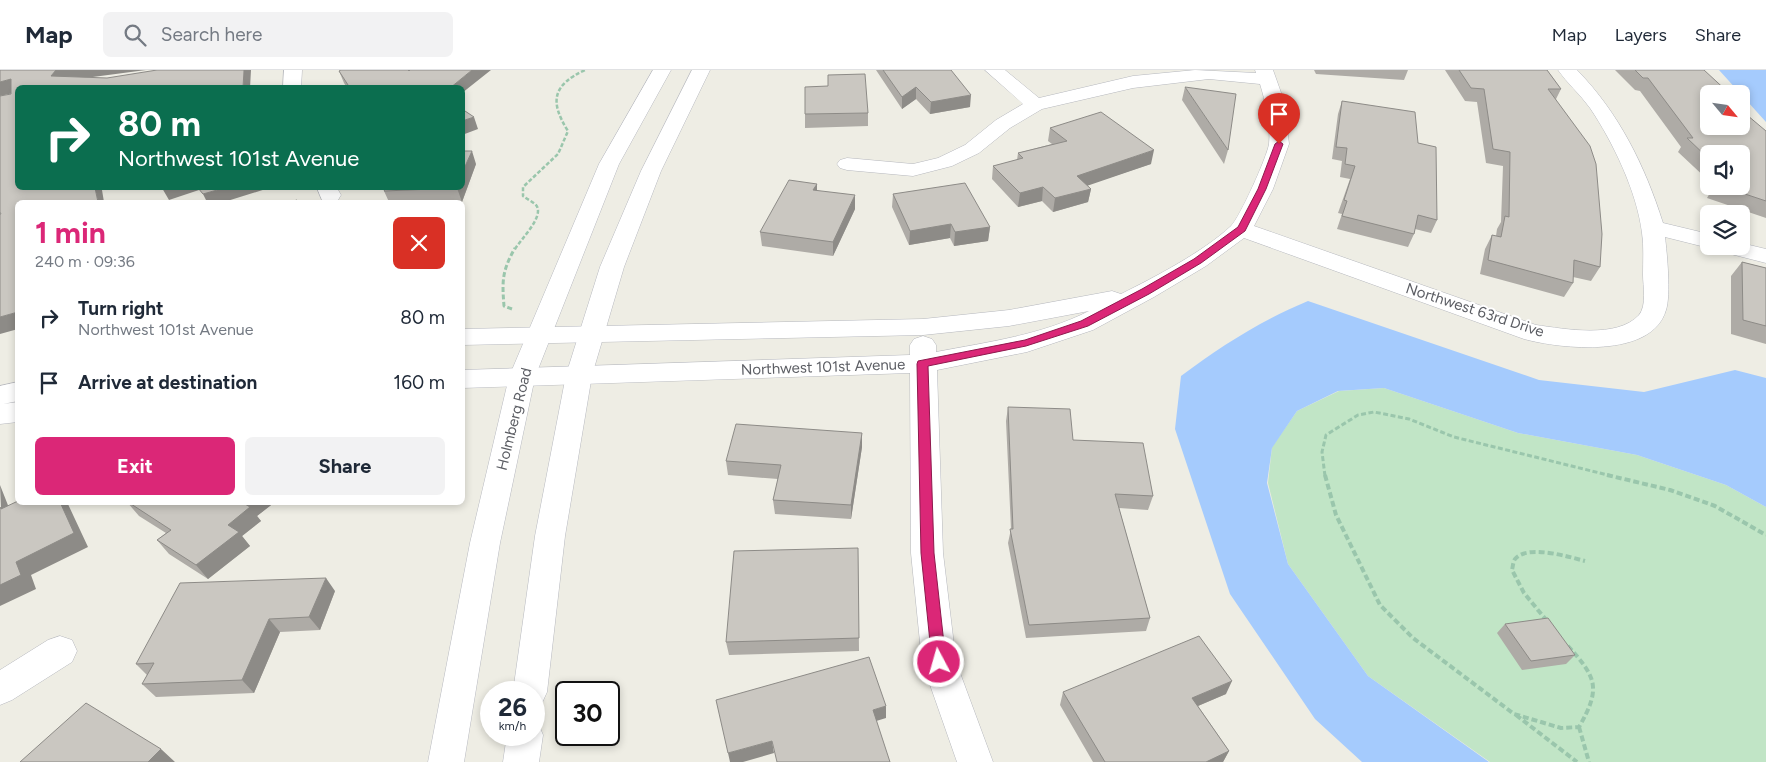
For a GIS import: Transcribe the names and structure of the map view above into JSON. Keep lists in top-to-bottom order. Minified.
{"streets":{"street":["Northwest 63rd Drive","Northwest 101st Avenue","Holmberg Road"]},"crossings":[["Northwest 63rd Drive","Northwest 101st Avenue"],["Northwest 101st Avenue","Holmberg Road"]],"north":"bottom right","page":{"header":"Map","search":"Search here","nav":["Map","Layers","Share"],"turn":["80 m","Northwest 101st Avenue"],"heading":["1 min","240 m · 09:36"],"list":[{"name":"Turn right","note":"Northwest 101st Avenue","value":"80 m"},{"name":"Arrive at destination","value":"160 m"}],"buttons":["Exit","Share"],"speed":"26 km/h","limit":"30"}}
